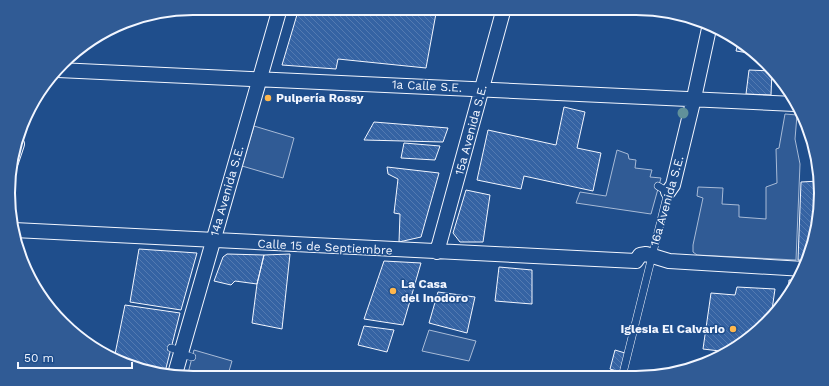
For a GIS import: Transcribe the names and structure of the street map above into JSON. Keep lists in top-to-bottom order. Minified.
{"streets":{"street":["1a Calle S.E.","15a Avenida S.E.","14a Avenida S.E.","16a Avenida S.E.","Calle 15 de Septiembre"]},"crossings":[["1a Calle S.E.","15a Avenida S.E."],["1a Calle S.E.","14a Avenida S.E."],["1a Calle S.E.","16a Avenida S.E."],["15a Avenida S.E.","Calle 15 de Septiembre"],["14a Avenida S.E.","Calle 15 de Septiembre"],["16a Avenida S.E.","Calle 15 de Septiembre"]],"places":["Pulpería Rossy","La Casa del Inodoro","Iglesia El Calvario"],"scale_bar":"50 m"}
